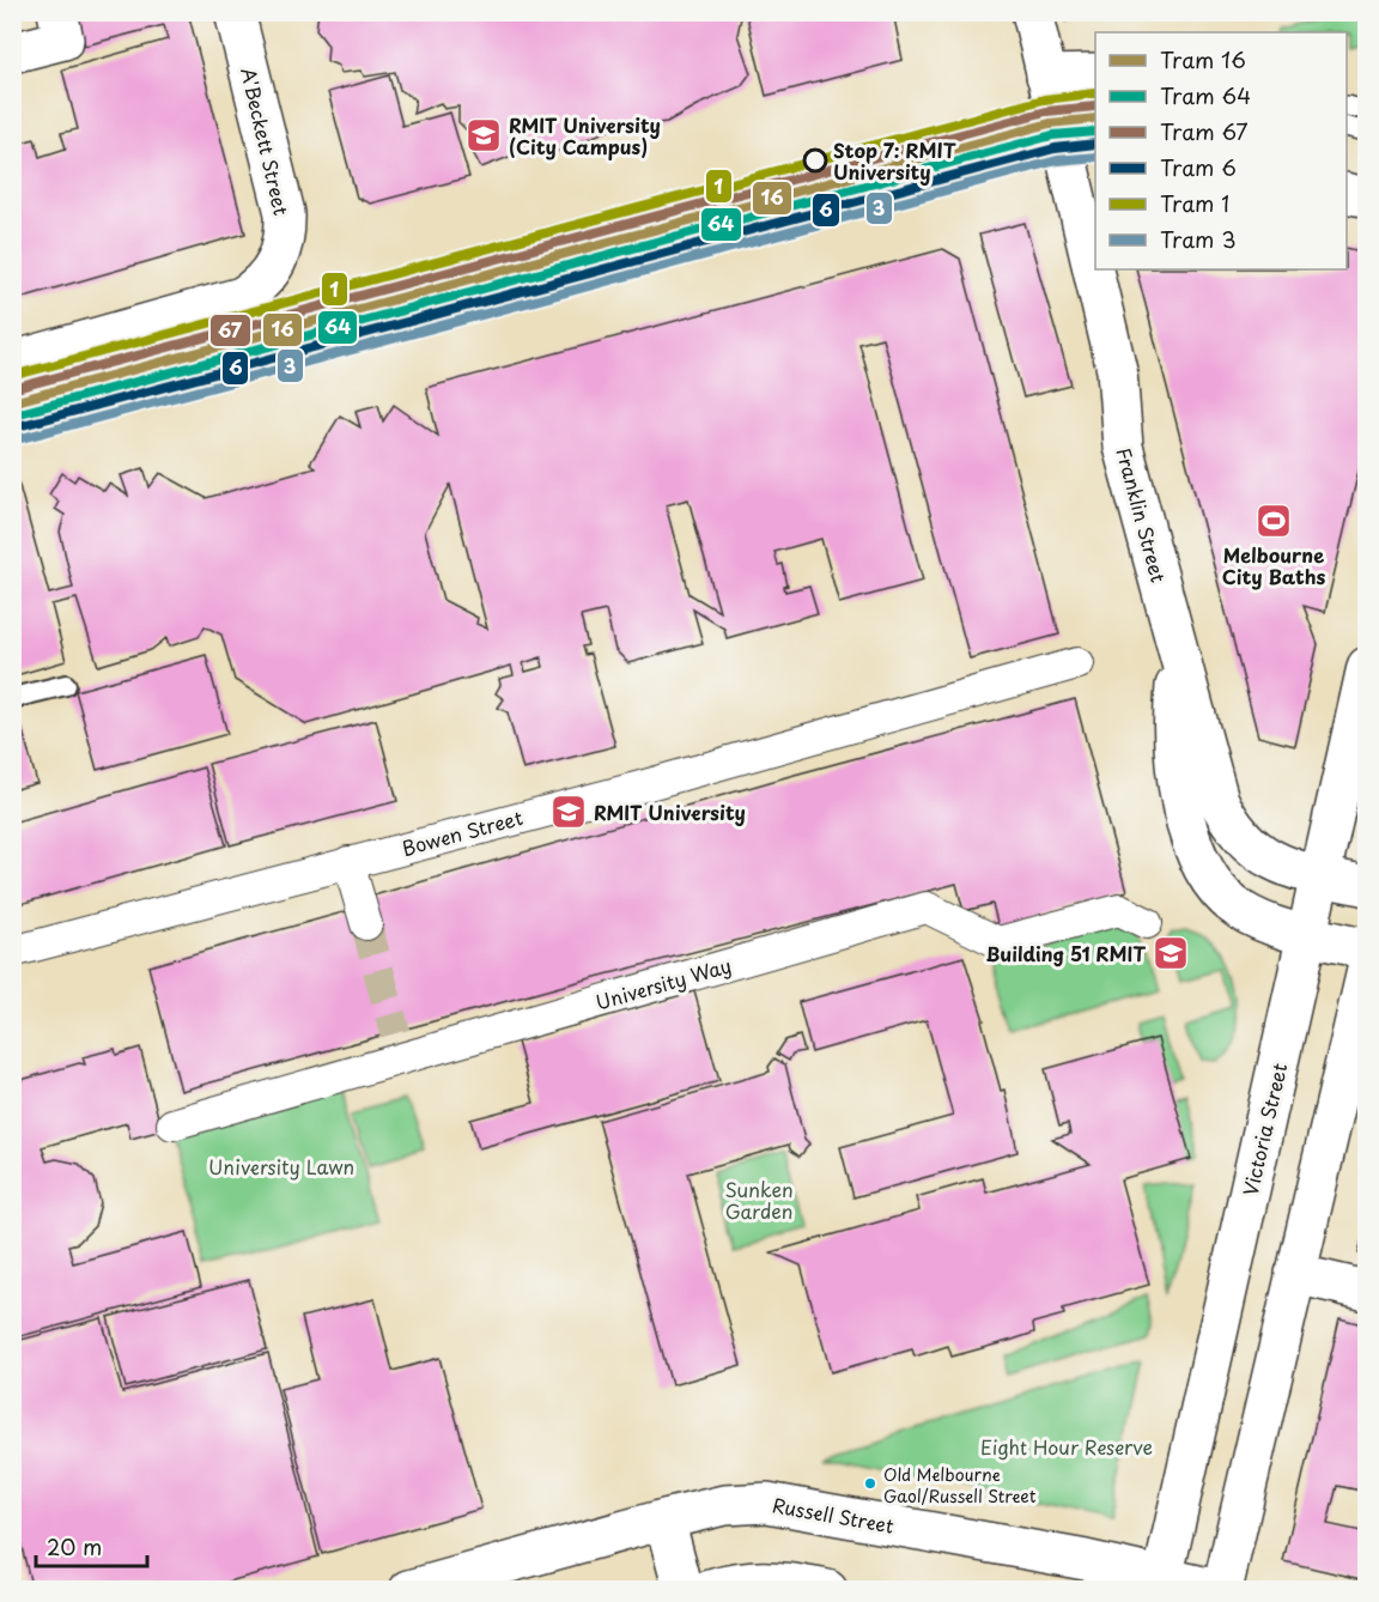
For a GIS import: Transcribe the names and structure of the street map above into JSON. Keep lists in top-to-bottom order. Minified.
{"streets":{"main road":["A'Beckett Street","Franklin Street","Victoria Street","Russell Street"],"street":["Bowen Street","University Way"]},"crossings":[["Franklin Street","Victoria Street"],["Victoria Street","Russell Street"]],"parks":["University Lawn","Sunken Garden","Eight Hour Reserve"],"places":{"school or university":["RMIT University (City Campus)","RMIT University","Building 51 RMIT"],"other":["Stop 7: RMIT University","Old Melbourne Gaol/Russell Street"],"sports":["Melbourne City Baths"]},"lines":["tram line 1","tram line 67","tram line 16","tram line 64","tram line 6","tram line 3"],"legend":["Tram 16","Tram 64","Tram 67","Tram 6","Tram 1","Tram 3"],"scale_bar":"20 m"}
